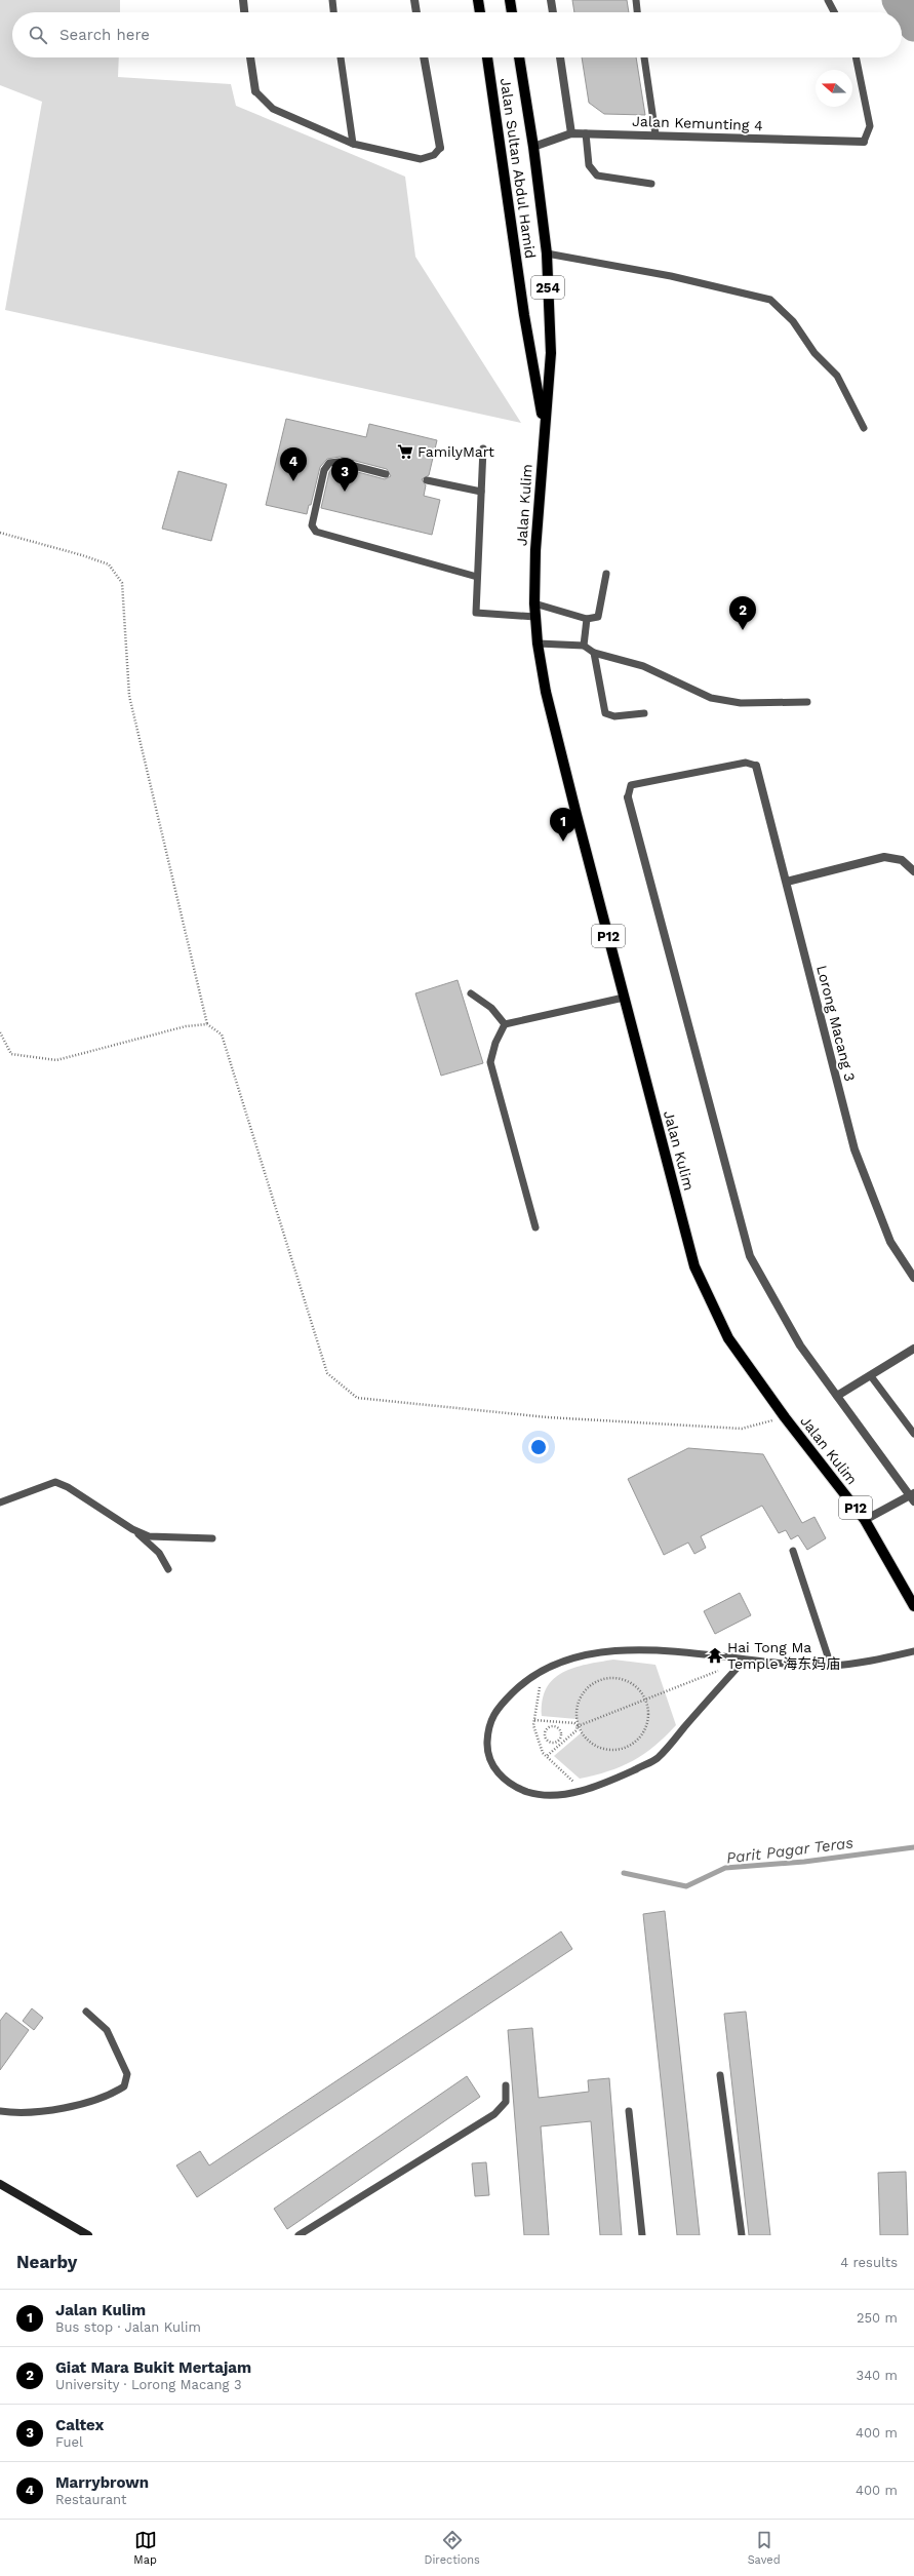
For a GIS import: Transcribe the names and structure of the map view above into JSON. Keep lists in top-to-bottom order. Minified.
{"streets":{"main road":["Jalan Sultan Abdul Hamid","254","Jalan Kulim","P12"],"street":["Jalan Kemunting 4","Lorong Macang 3"]},"crossings":[["Jalan Kemunting 4","Jalan Sultan Abdul Hamid"],["Jalan Sultan Abdul Hamid","Jalan Kulim"]],"water":["Parit Pagar Teras"],"places":{"supermarket":["FamilyMart"],"temple":["Hai Tong Ma Temple 海东妈庙"]},"north":"left","page":{"search":"Search here","pins":["4","3","2","1"],"heading":["Nearby","4 results"],"list":[{"mark":"1","name":"Jalan Kulim","note":"Bus stop · Jalan Kulim","value":"250 m"},{"mark":"2","name":"Giat Mara Bukit Mertajam","note":"University · Lorong Macang 3","value":"340 m"},{"mark":"3","name":"Caltex","note":"Fuel","value":"400 m"},{"mark":"4","name":"Marrybrown","note":"Restaurant","value":"400 m"}],"nav":["Map","Directions","Saved"]}}
